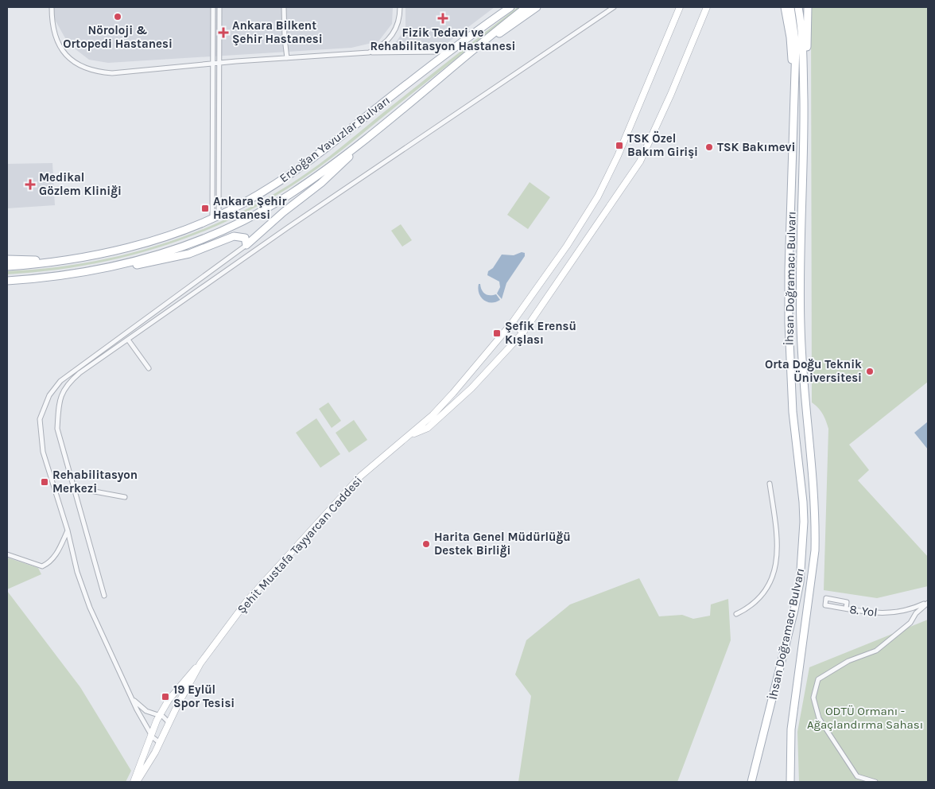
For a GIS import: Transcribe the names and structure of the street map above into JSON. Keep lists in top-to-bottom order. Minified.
{"streets":{"main road":["Erdoğan Yavuzlar Bulvarı","İhsan Doğramacı Bulvarı","Şehit Mustafa Tayyarcan Caddesi"],"street":["8. Yol"]},"parks":["ODTÜ Ormanı - Ağaçlandırma Sahası"],"places":{"other":["Nöroloji & Ortopedi Hastanesi","TSK Bakımevi","Orta Doğu Teknik Üniversitesi","Harita Genel Müdürlüğü Destek Birliği"],"health":["Fizik Tedavi ve Rehabilitasyon Hastanesi","Ankara Bilkent Şehir Hastanesi","Medikal Gözlem Kliniği"],"transit":["TSK Özel Bakım Girişi","Ankara Şehir Hastanesi","Şefik Erensü Kışlası","Rehabilitasyon Merkezi","19 Eylül Spor Tesisi"]}}
